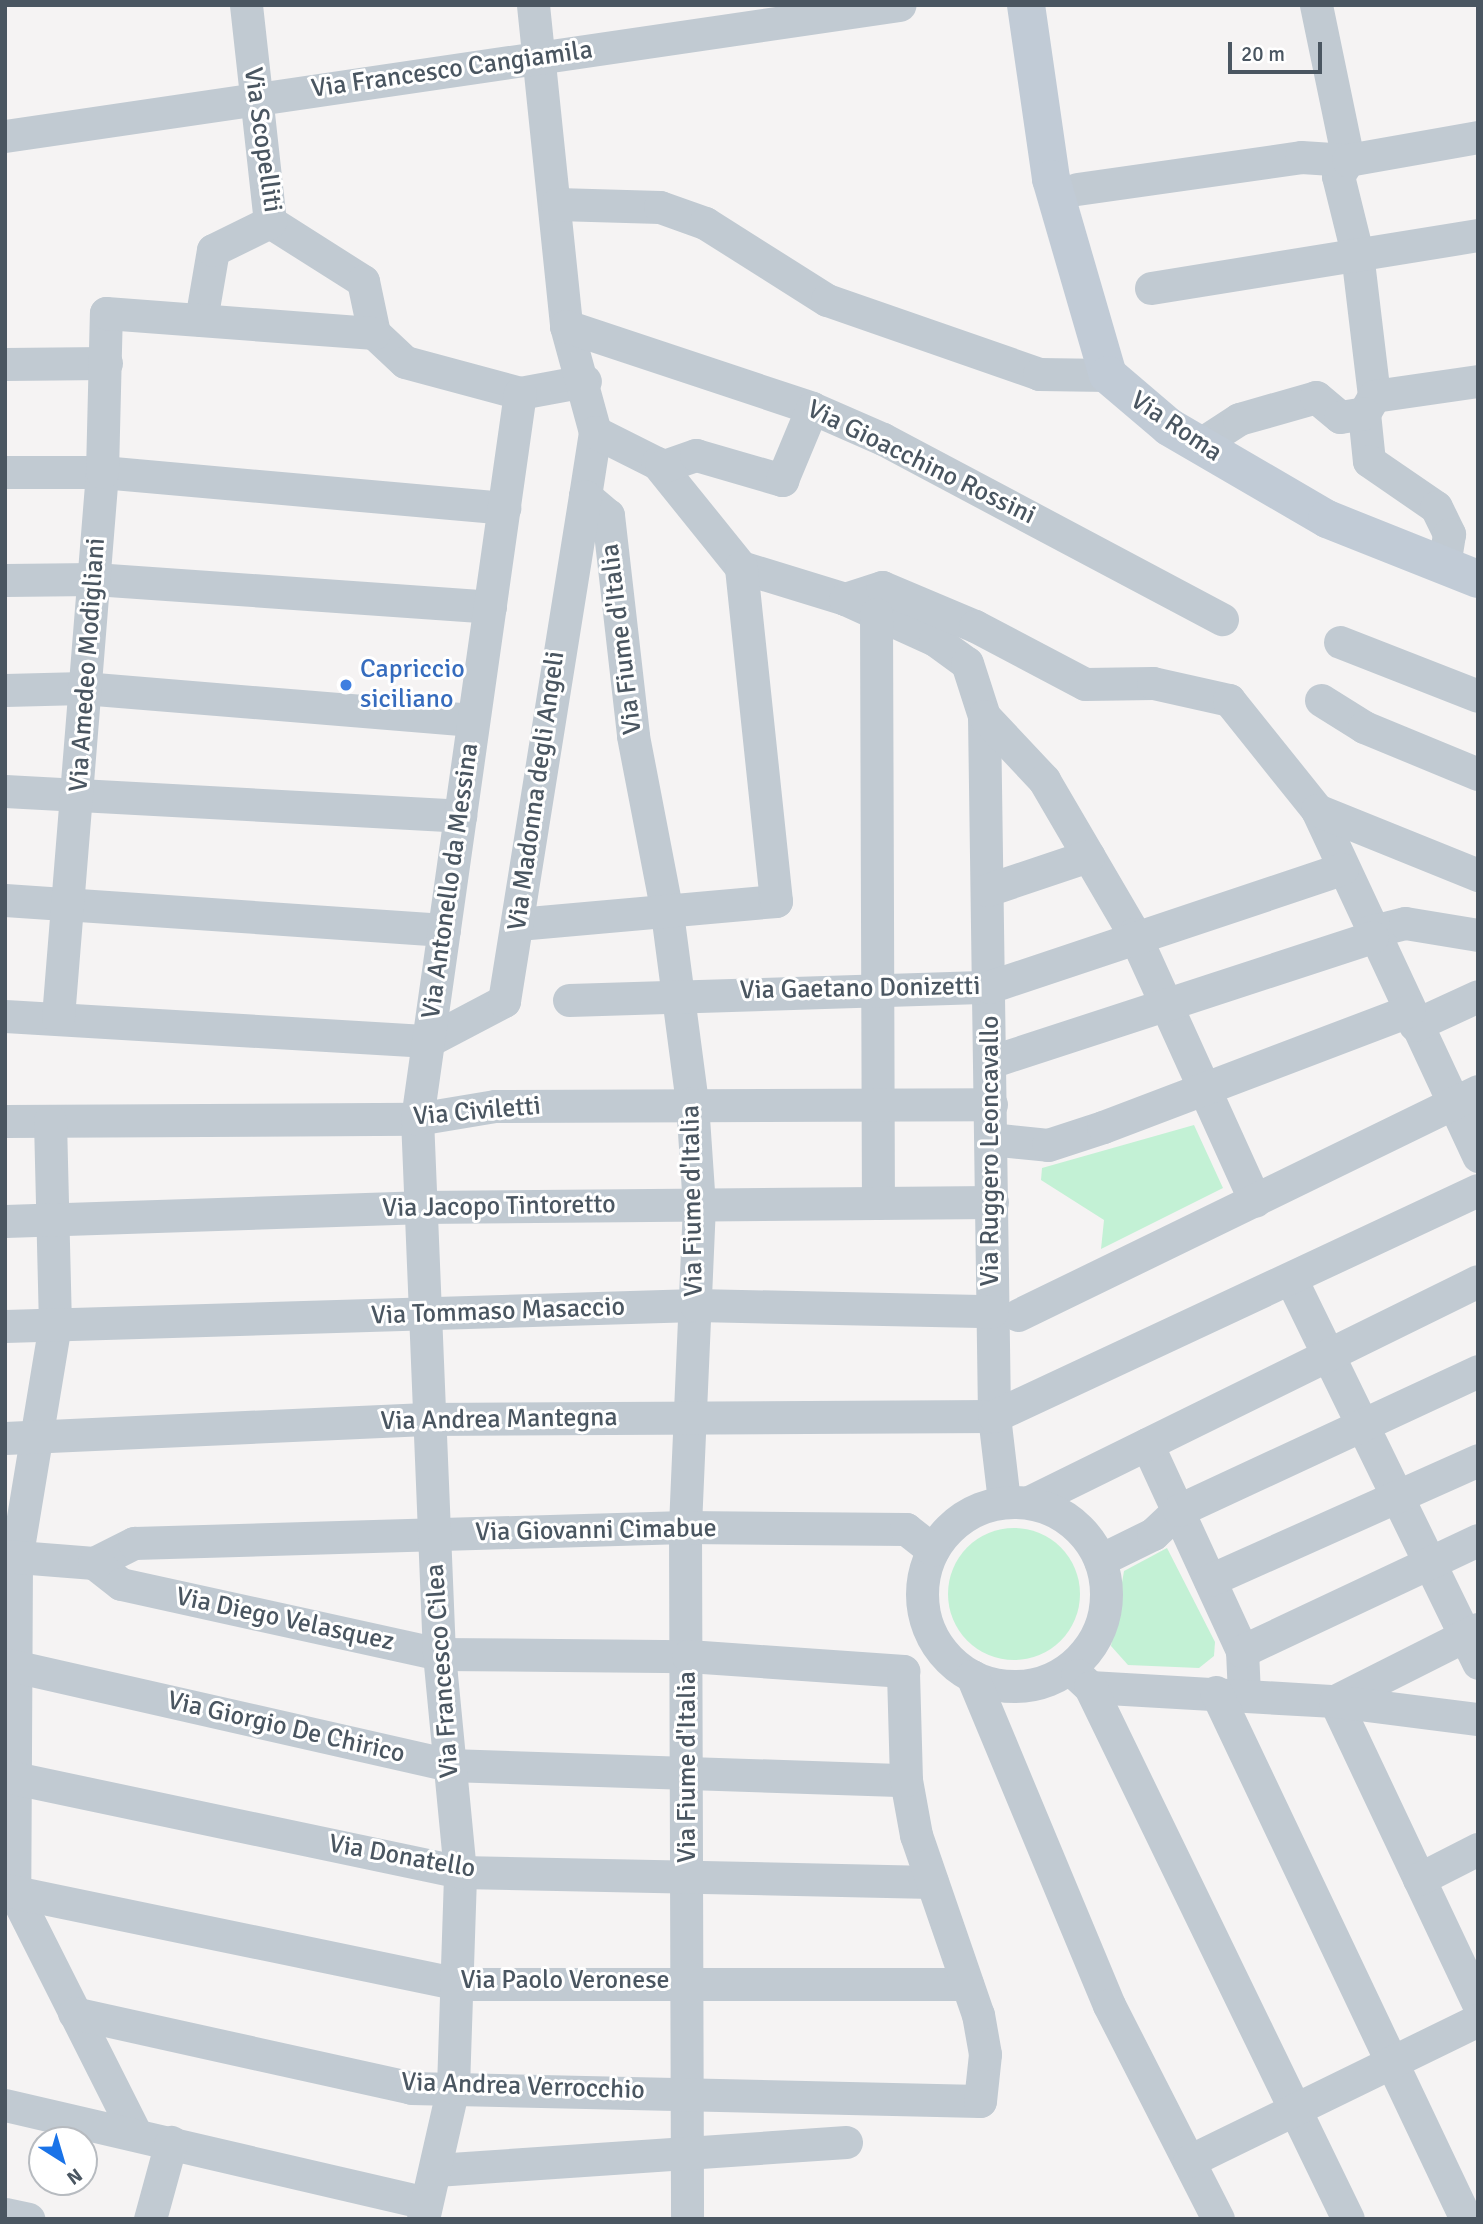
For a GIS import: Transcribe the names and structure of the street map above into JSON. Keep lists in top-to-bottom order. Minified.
{"streets":{"main road":["Via Roma"],"street":["Via Francesco Cangiamila","Via Scopelliti","Via Gioacchino Rossini","Via Fiume d'Italia","Via Amedeo Modigliani","Via Madonna degli Angeli","Via Antonello da Messina","Via Gaetano Donizetti","Via Civiletti","Via Ruggero Leoncavallo","Via Jacopo Tintoretto","Via Tommaso Masaccio","Via Andrea Mantegna","Via Giovanni Cimabue","Via Diego Velasquez","Via Francesco Cilea","Via Giorgio De Chirico","Via Donatello","Via Paolo Veronese","Via Andrea Verrocchio"]},"crossings":[["Via Francesco Cangiamila","Via Scopelliti"],["Via Fiume d'Italia","Via Madonna degli Angeli"],["Via Fiume d'Italia","Via Gaetano Donizetti"],["Via Fiume d'Italia","Via Civiletti"],["Via Fiume d'Italia","Via Jacopo Tintoretto"],["Via Fiume d'Italia","Via Tommaso Masaccio"],["Via Fiume d'Italia","Via Andrea Mantegna"],["Via Fiume d'Italia","Via Giovanni Cimabue"],["Via Fiume d'Italia","Via Diego Velasquez"],["Via Fiume d'Italia","Via Giorgio De Chirico"],["Via Fiume d'Italia","Via Donatello"],["Via Fiume d'Italia","Via Paolo Veronese"],["Via Fiume d'Italia","Via Andrea Verrocchio"],["Via Madonna degli Angeli","Via Antonello da Messina"],["Via Antonello da Messina","Via Civiletti"],["Via Antonello da Messina","Via Francesco Cilea"],["Via Gaetano Donizetti","Via Ruggero Leoncavallo"],["Via Civiletti","Via Ruggero Leoncavallo"],["Via Civiletti","Via Francesco Cilea"],["Via Ruggero Leoncavallo","Via Jacopo Tintoretto"],["Via Ruggero Leoncavallo","Via Tommaso Masaccio"],["Via Ruggero Leoncavallo","Via Andrea Mantegna"],["Via Ruggero Leoncavallo","Via Giovanni Cimabue"],["Via Jacopo Tintoretto","Via Francesco Cilea"],["Via Tommaso Masaccio","Via Francesco Cilea"],["Via Andrea Mantegna","Via Francesco Cilea"],["Via Giovanni Cimabue","Via Diego Velasquez"],["Via Giovanni Cimabue","Via Francesco Cilea"],["Via Diego Velasquez","Via Francesco Cilea"],["Via Francesco Cilea","Via Giorgio De Chirico"],["Via Francesco Cilea","Via Donatello"],["Via Francesco Cilea","Via Paolo Veronese"],["Via Francesco Cilea","Via Andrea Verrocchio"],["Via Paolo Veronese","Via Andrea Verrocchio"]],"places":["Capriccio siciliano"],"scale_bar":"20 m","north":"bottom right"}
